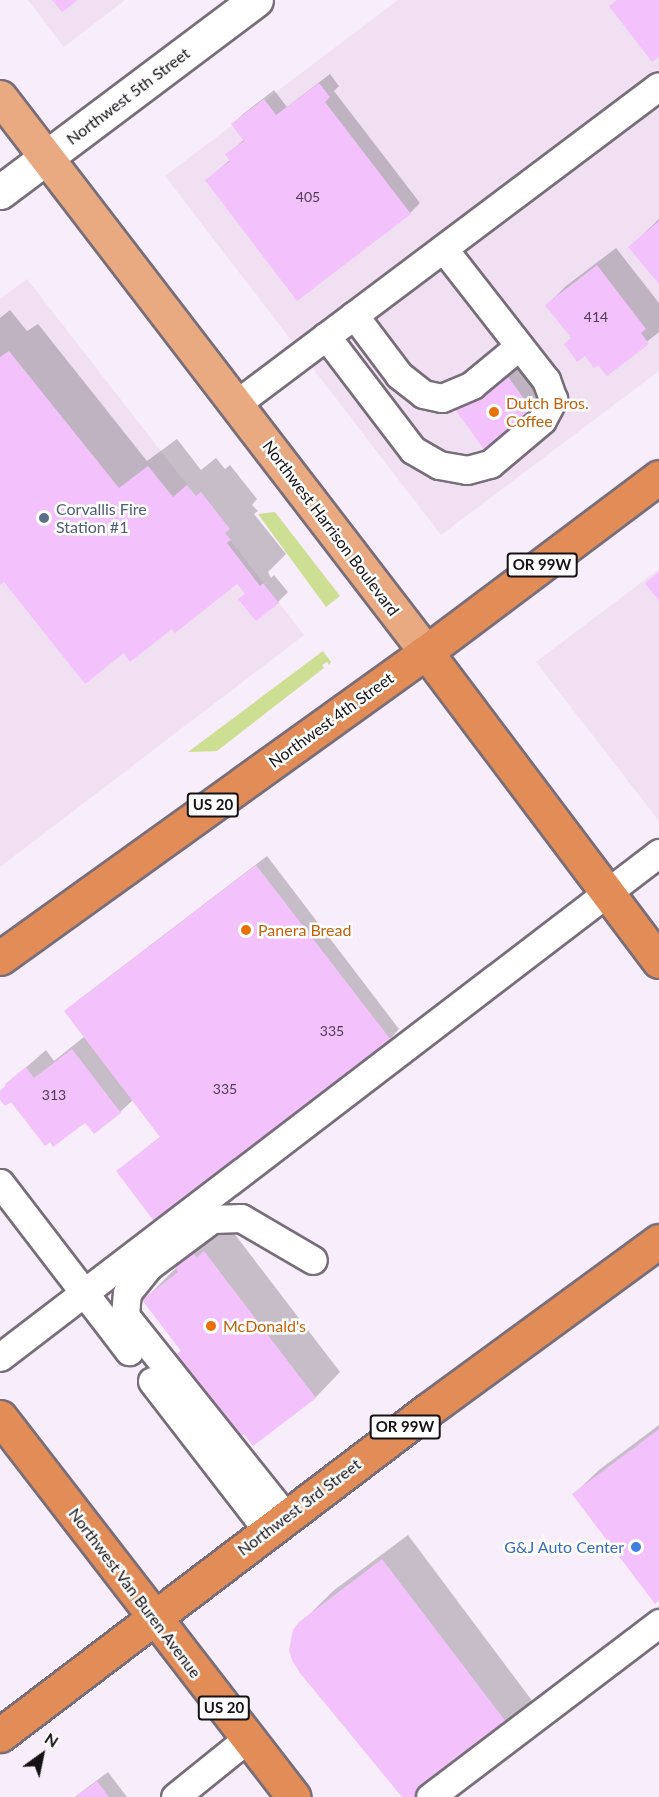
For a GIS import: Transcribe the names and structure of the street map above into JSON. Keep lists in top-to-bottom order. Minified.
{"streets":{"highway":["Northwest Harrison Boulevard","OR 99W","Northwest 4th Street","US 20","Northwest 3rd Street","Northwest Van Buren Avenue"],"street":["Northwest 5th Street"]},"crossings":[["Northwest 5th Street","Northwest Harrison Boulevard"],["Northwest Harrison Boulevard","Northwest 4th Street"],["Northwest 3rd Street","Northwest Van Buren Avenue"]],"places":["Dutch Bros. Coffee","Corvallis Fire Station #1","Panera Bread","McDonald's","G&J Auto Center"],"house_numbers":["405","414","335","335","313"],"north":"top right"}
